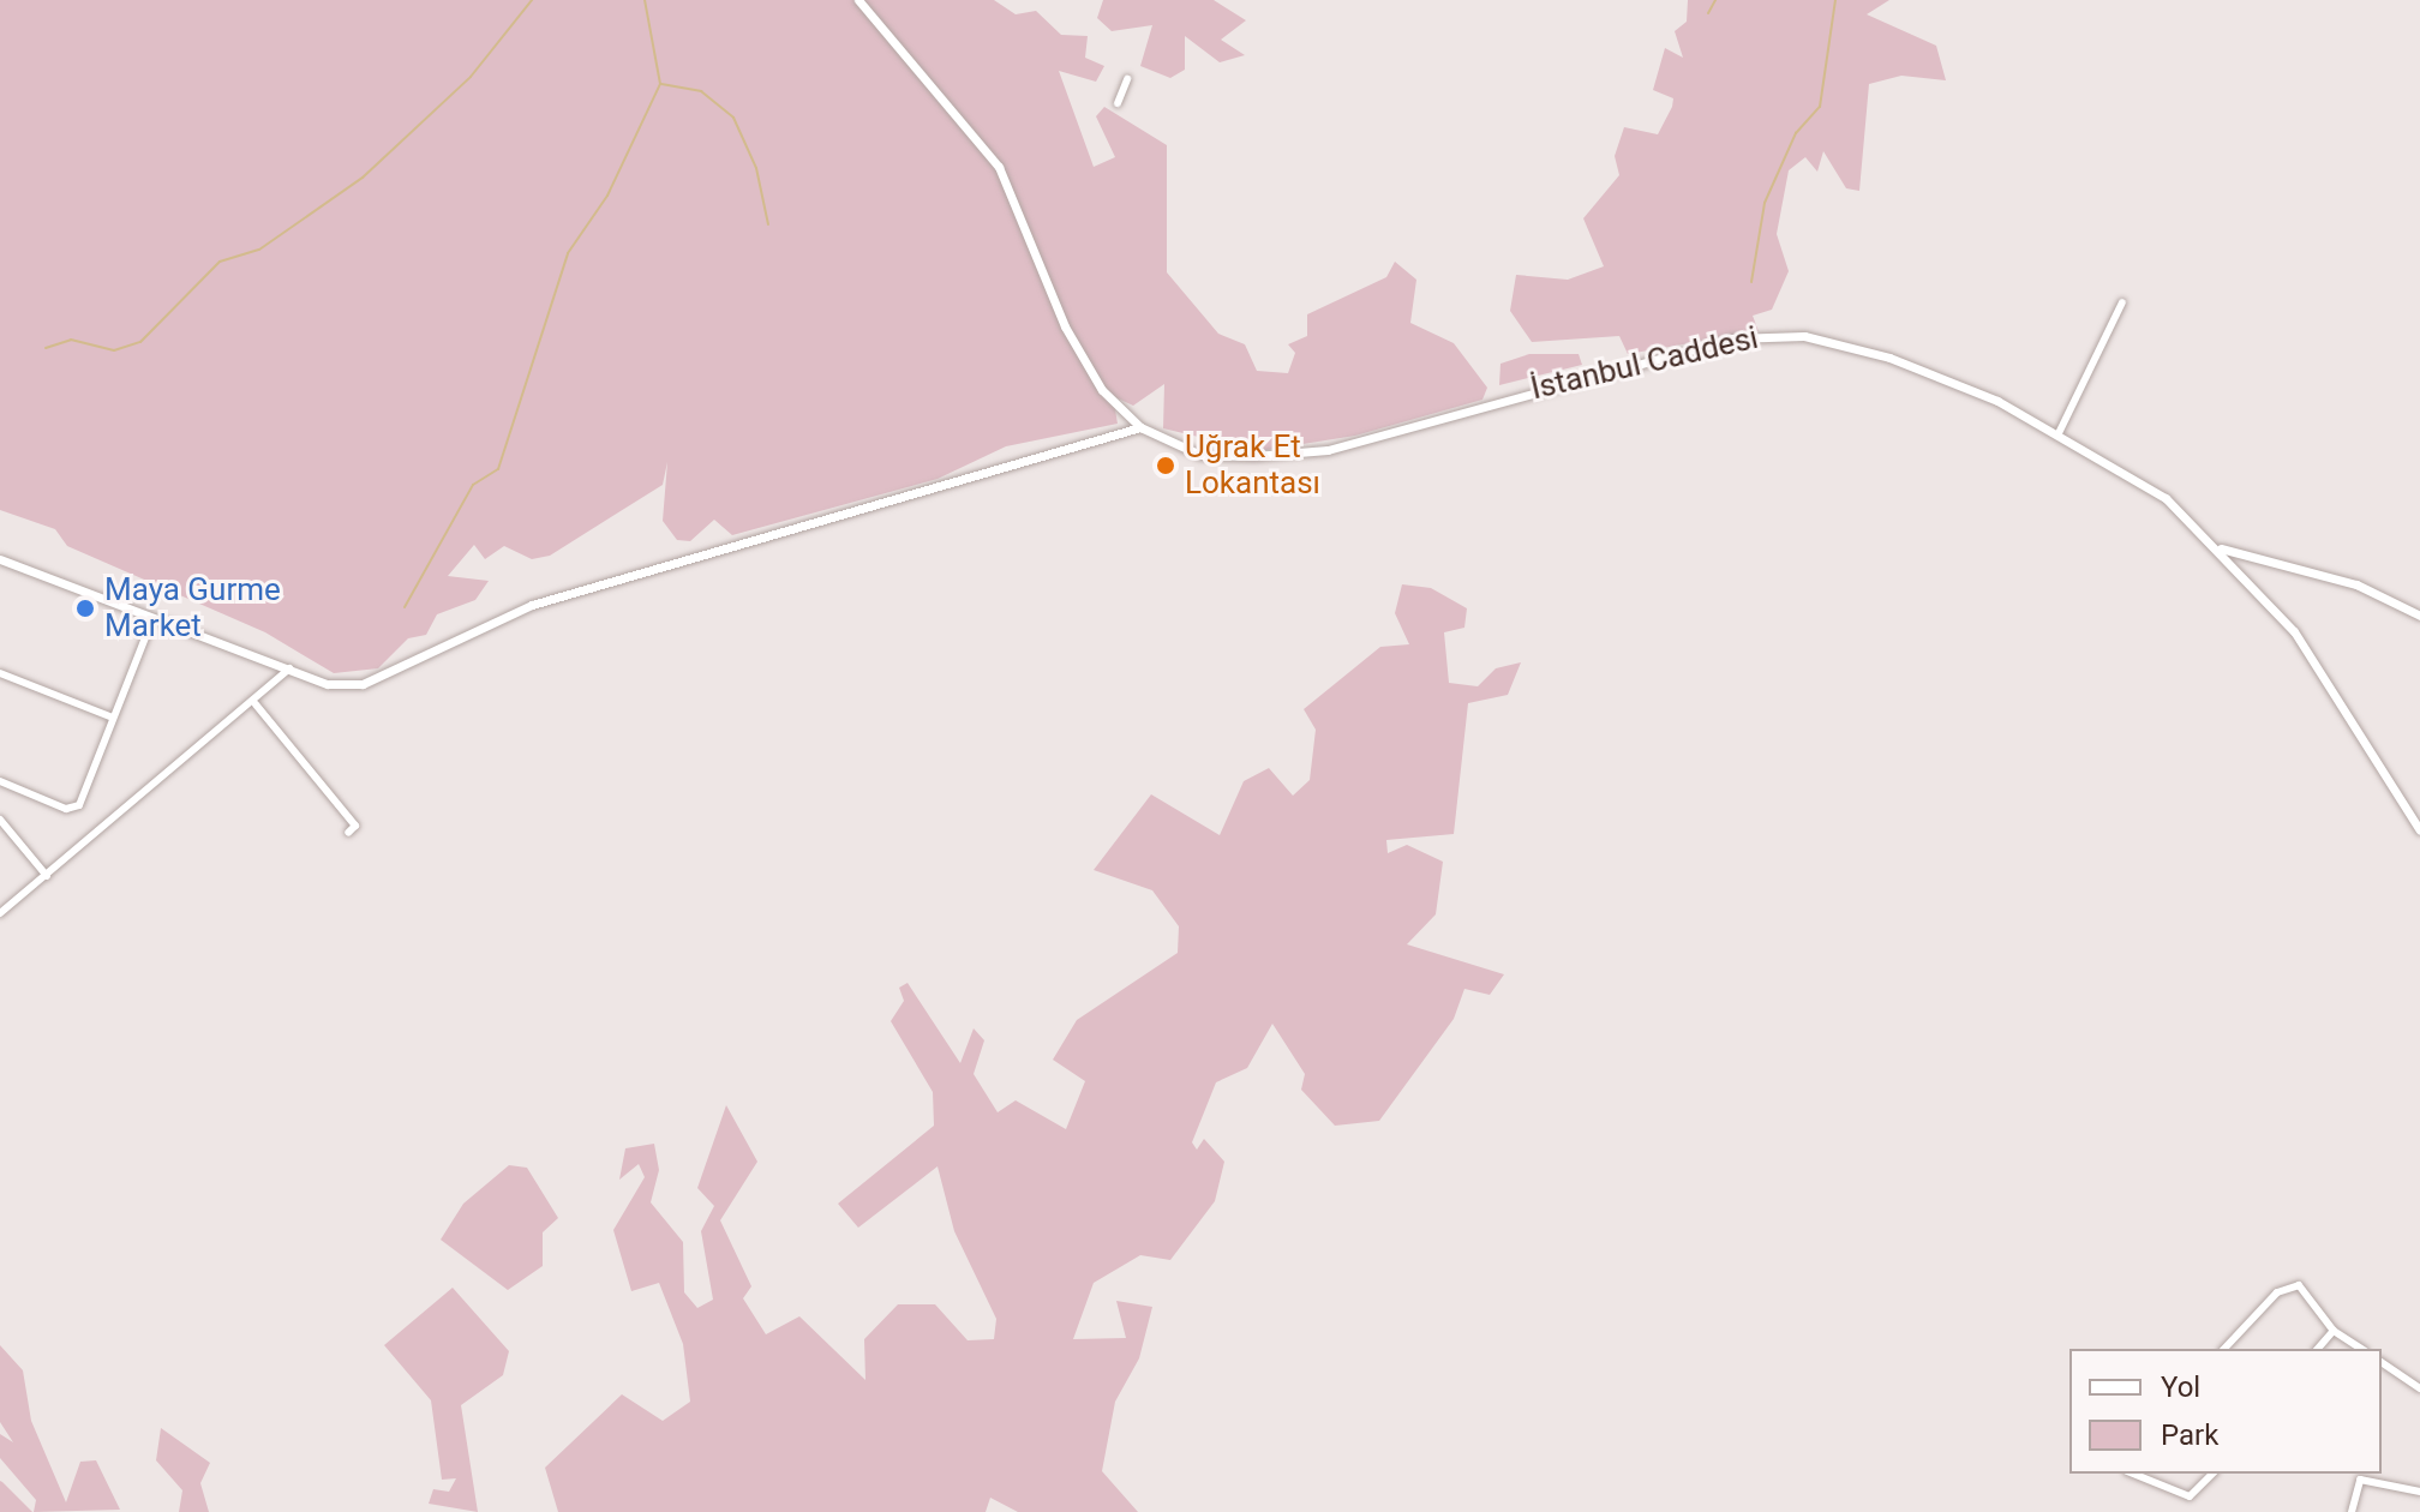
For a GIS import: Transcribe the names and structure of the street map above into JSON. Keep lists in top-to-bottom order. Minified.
{"streets":{"street":["İstanbul Caddesi"]},"places":["Uğrak Et Lokantası","Maya Gurme Market"],"legend":["Yol","Park"]}
